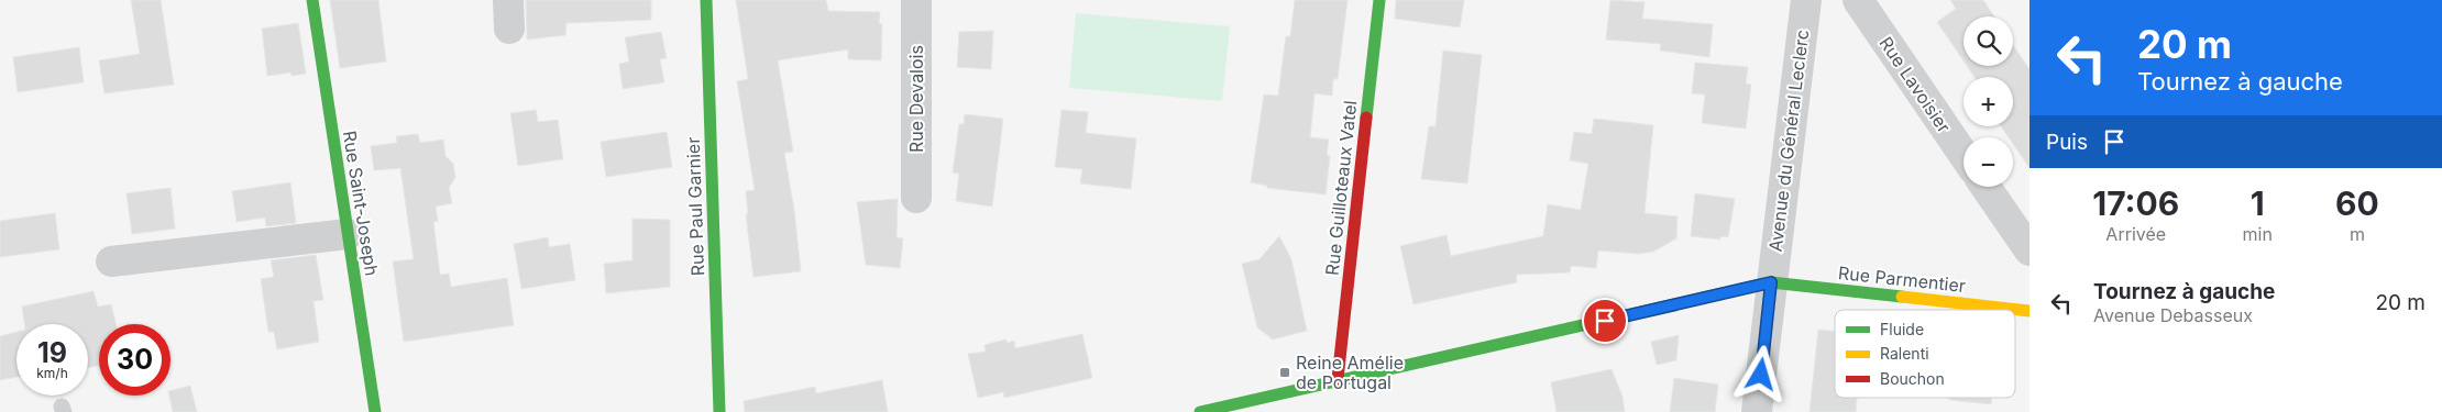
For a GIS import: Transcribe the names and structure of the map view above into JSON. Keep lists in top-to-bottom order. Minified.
{"streets":{"street":["Rue Lavoisier","Rue Devalois","Avenue du Général Leclerc","Rue Guilloteaux Vatel","Rue Saint-Joseph","Rue Paul Garnier","Rue Parmentier"]},"crossings":[["Avenue du Général Leclerc","Rue Parmentier"],["Rue Guilloteaux Vatel","Rue Parmentier"]],"places":{"transit":["Reine Amélie de Portugal"]},"legend":["Fluide","Ralenti","Bouchon"],"page":{"turn":["20 m","Tournez à gauche"],"map_buttons":["+","−"],"then":"Puis","eta":["17:06","Arrivée","1","min","60","m"],"list":[{"name":"Tournez à gauche","note":"Avenue Debasseux","value":"20 m"}],"speed":"19 km/h","limit":"30"}}
